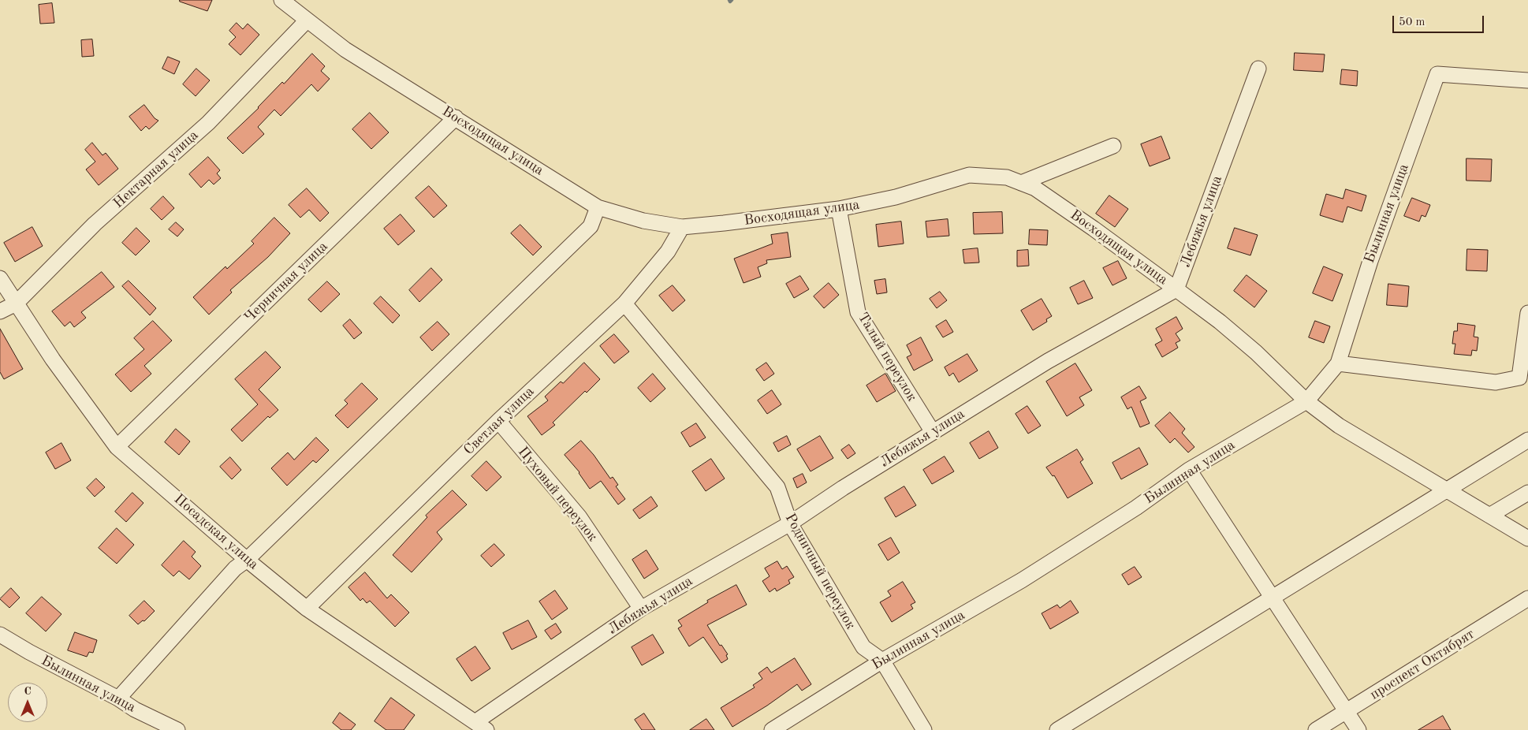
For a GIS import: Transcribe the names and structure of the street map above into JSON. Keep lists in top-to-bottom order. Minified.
{"streets":{"street":["Восходящая улица","Нектарная улица","Былинная улица","Лебяжья улица","Черничная улица","Талый переулок","Светлая улица","Пуховый переулок","Посадская улица","Родничный переулок","проспект Октябрят"]},"crossings":[["Восходящая улица","Нектарная улица"],["Восходящая улица","Былинная улица"],["Восходящая улица","Лебяжья улица"],["Восходящая улица","Черничная улица"],["Восходящая улица","Талый переулок"],["Восходящая улица","Светлая улица"],["Нектарная улица","Посадская улица"],["Былинная улица","Родничный переулок"],["Лебяжья улица","Талый переулок"],["Лебяжья улица","Пуховый переулок"],["Лебяжья улица","Посадская улица"],["Лебяжья улица","Родничный переулок"],["Черничная улица","Посадская улица"],["Светлая улица","Пуховый переулок"],["Светлая улица","Посадская улица"],["Светлая улица","Родничный переулок"]],"scale_bar":"50 m","north":"top"}
